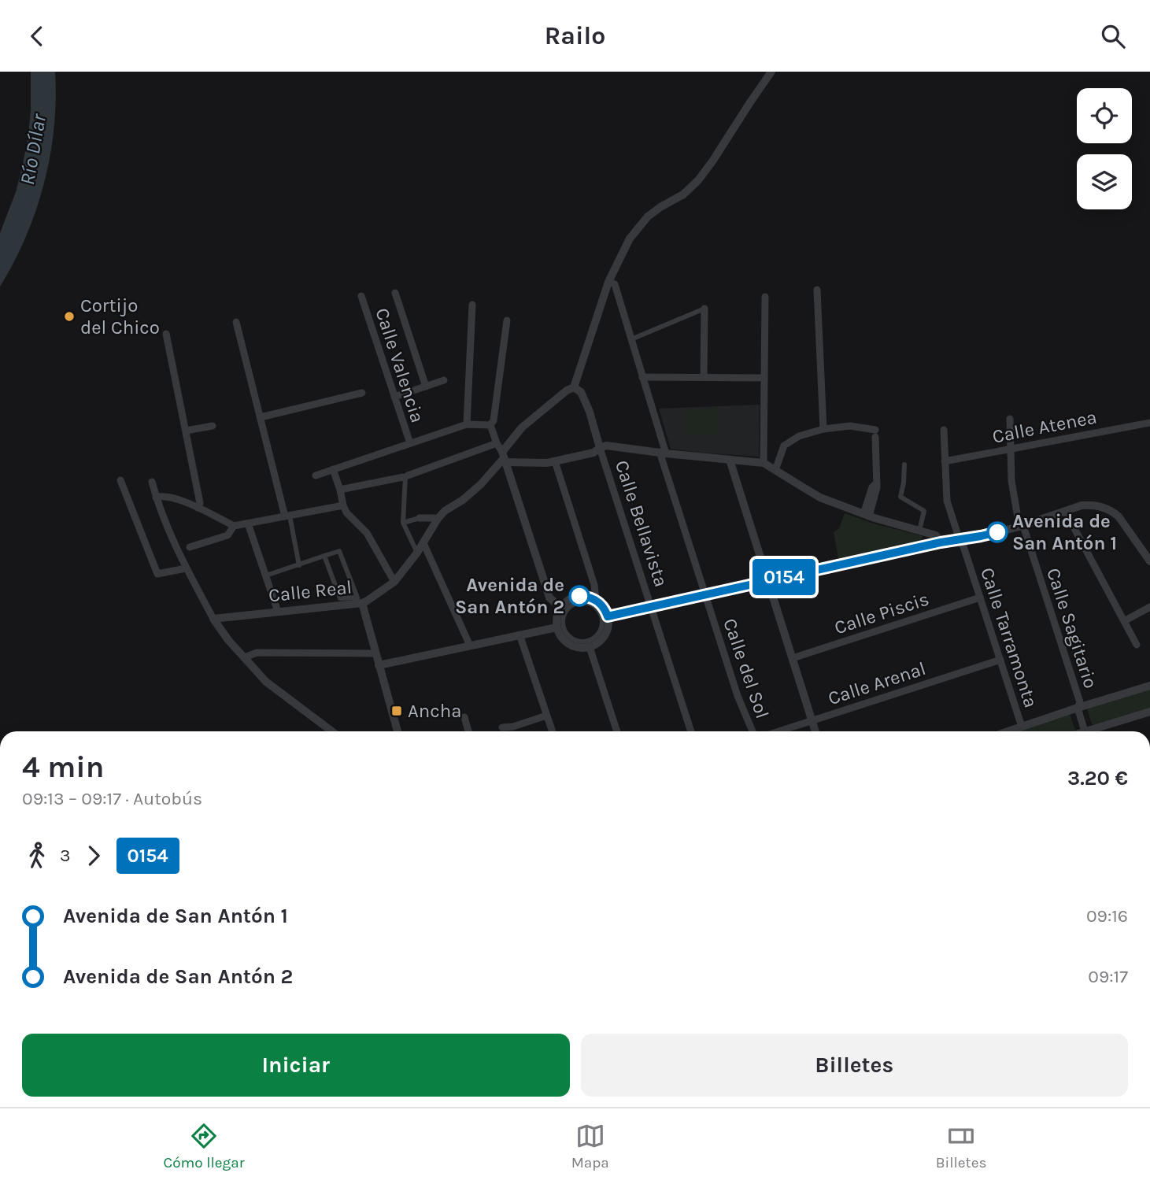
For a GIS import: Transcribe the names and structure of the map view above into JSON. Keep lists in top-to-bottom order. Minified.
{"streets":{"street":["Calle Valencia","Calle Atenea","Calle Bellavista","Calle Real","Calle Piscis","Calle Sagitario","Calle Tarramonta","Calle del Sol","Calle Arenal"]},"crossings":[["Calle Atenea","Calle Sagitario"],["Calle Atenea","Calle Tarramonta"],["Calle Bellavista","Calle Real"],["Calle Piscis","Calle Tarramonta"],["Calle Tarramonta","Calle Arenal"]],"water":["Río Dílar"],"places":{"other":["Cortijo del Chico","Avenida de San Antón 1","Avenida de San Antón 2"],"transit":["Ancha"]},"lines":["bus line 0154"],"page":{"header":"Railo","on_map":"0154","heading":["4 min","09:13 – 09:17 · Autobús","3.20 €"],"legs":["3","0154"],"list":[{"name":"Avenida de San Antón 1","value":"09:16"},{"name":"Avenida de San Antón 2","value":"09:17"}],"buttons":["Iniciar","Billetes"],"tabs":["Cómo llegar","Mapa","Billetes"]}}
